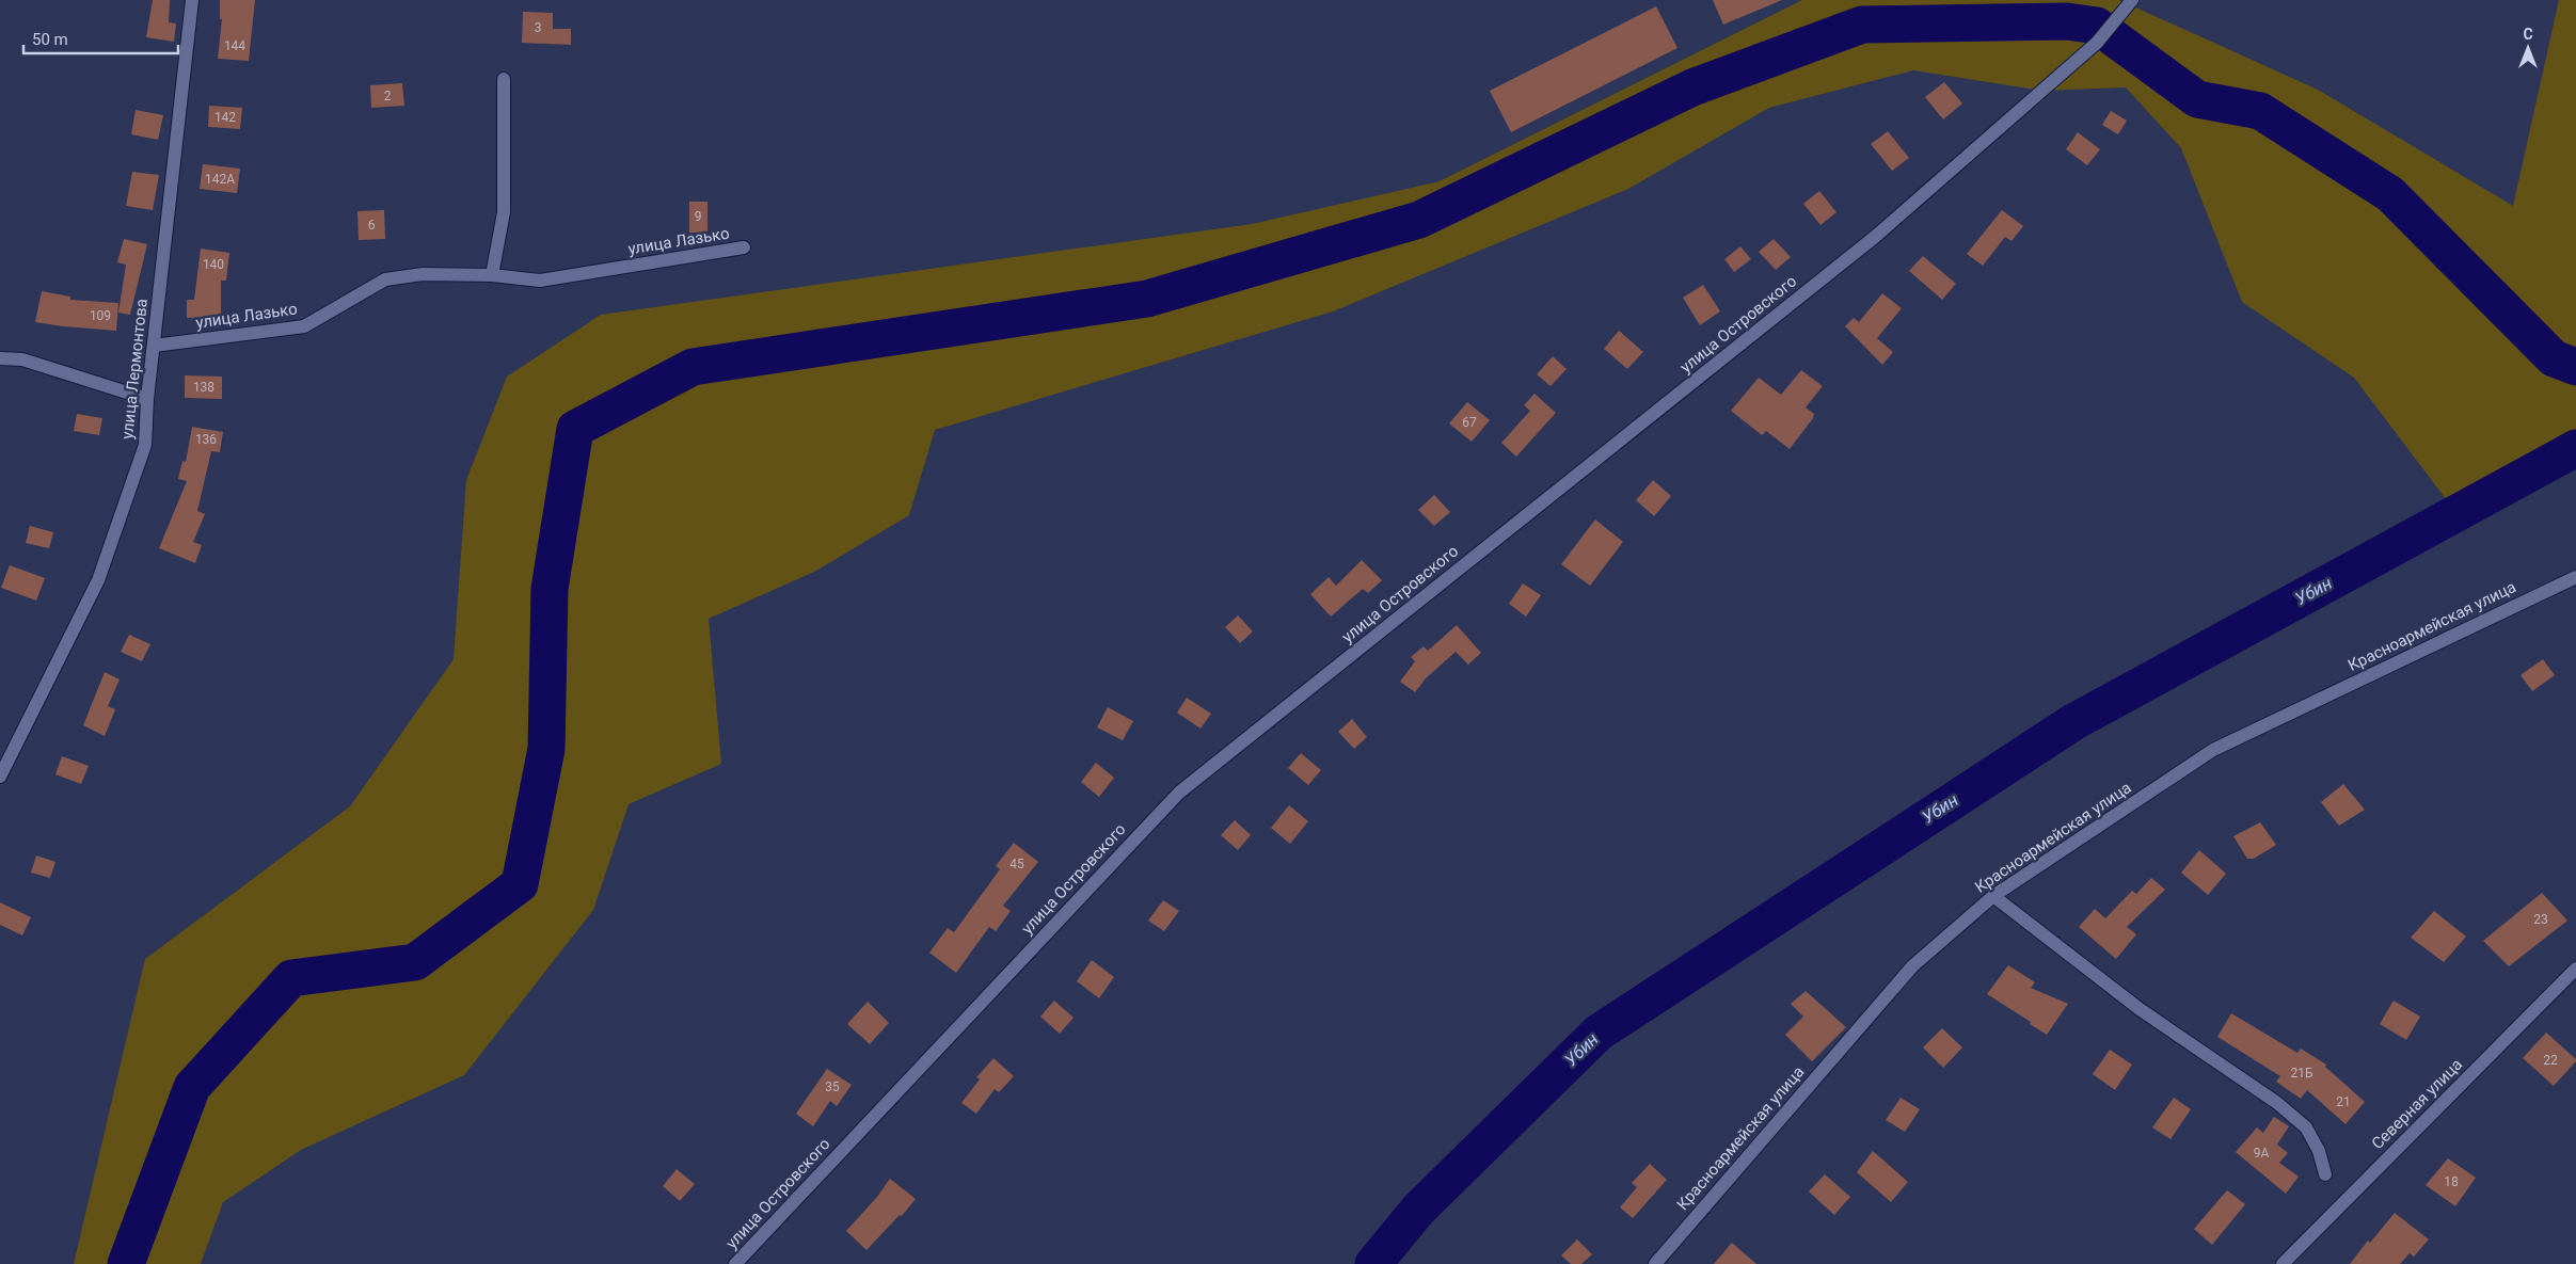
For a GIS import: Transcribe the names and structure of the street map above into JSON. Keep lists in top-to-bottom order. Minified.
{"streets":{"street":["улица Лазько","улица Островского","улица Лермонтова","Красноармейская улица","Северная улица"]},"crossings":[["улица Лазько","улица Лермонтова"]],"water":["Убин"],"house_numbers":["3","144","2","142","142А","9","6","140","109","138","67","136","45","23","22","21Б","35","21","9А","18"],"scale_bar":"50 m","north":"top"}
